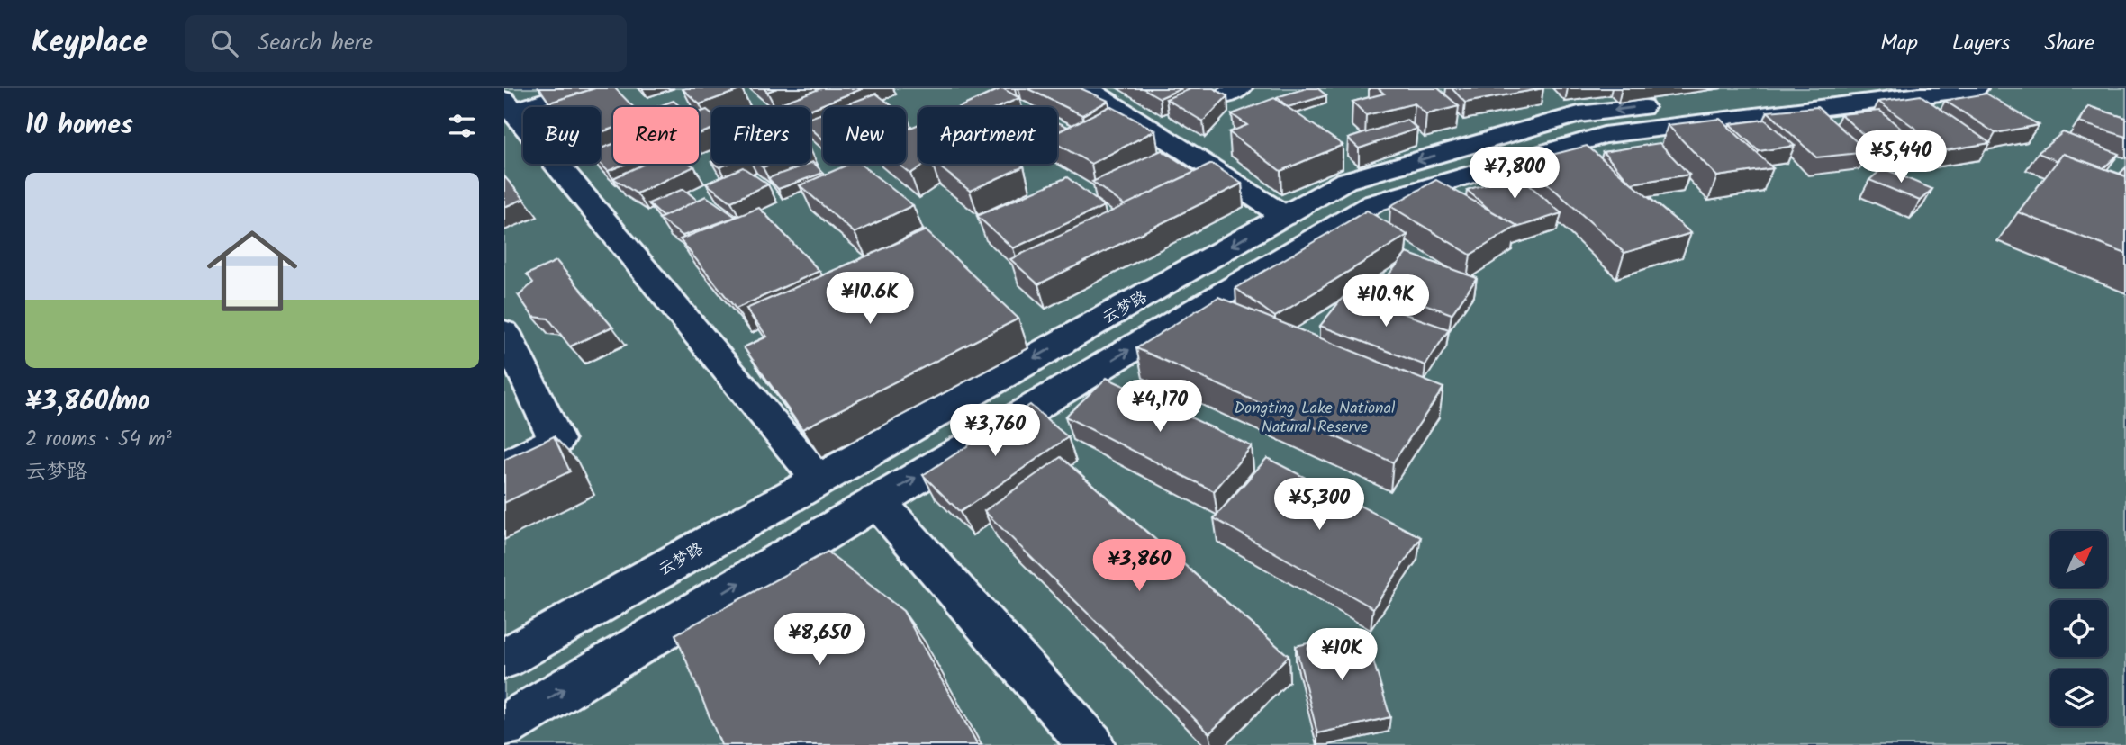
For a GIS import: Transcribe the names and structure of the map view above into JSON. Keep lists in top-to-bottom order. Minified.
{"streets":{"main road":["云梦路"]},"parks":["Dongting Lake National Natural Reserve"],"north":"top right","page":{"header":"Keyplace","search":"Search here","nav":["Map","Layers","Share"],"heading":"10 homes","chip":["Buy","Rent","Filters","New","Apartment"],"price":["¥5,440","¥7,800","¥10.6K","¥10.9K","¥4,170","¥3,760","¥5,300","¥3,860","¥8,650","¥10K"],"list":[{"name":"¥3,860/mo","note":"2 rooms · 54 m² · 云梦路"}]}}
